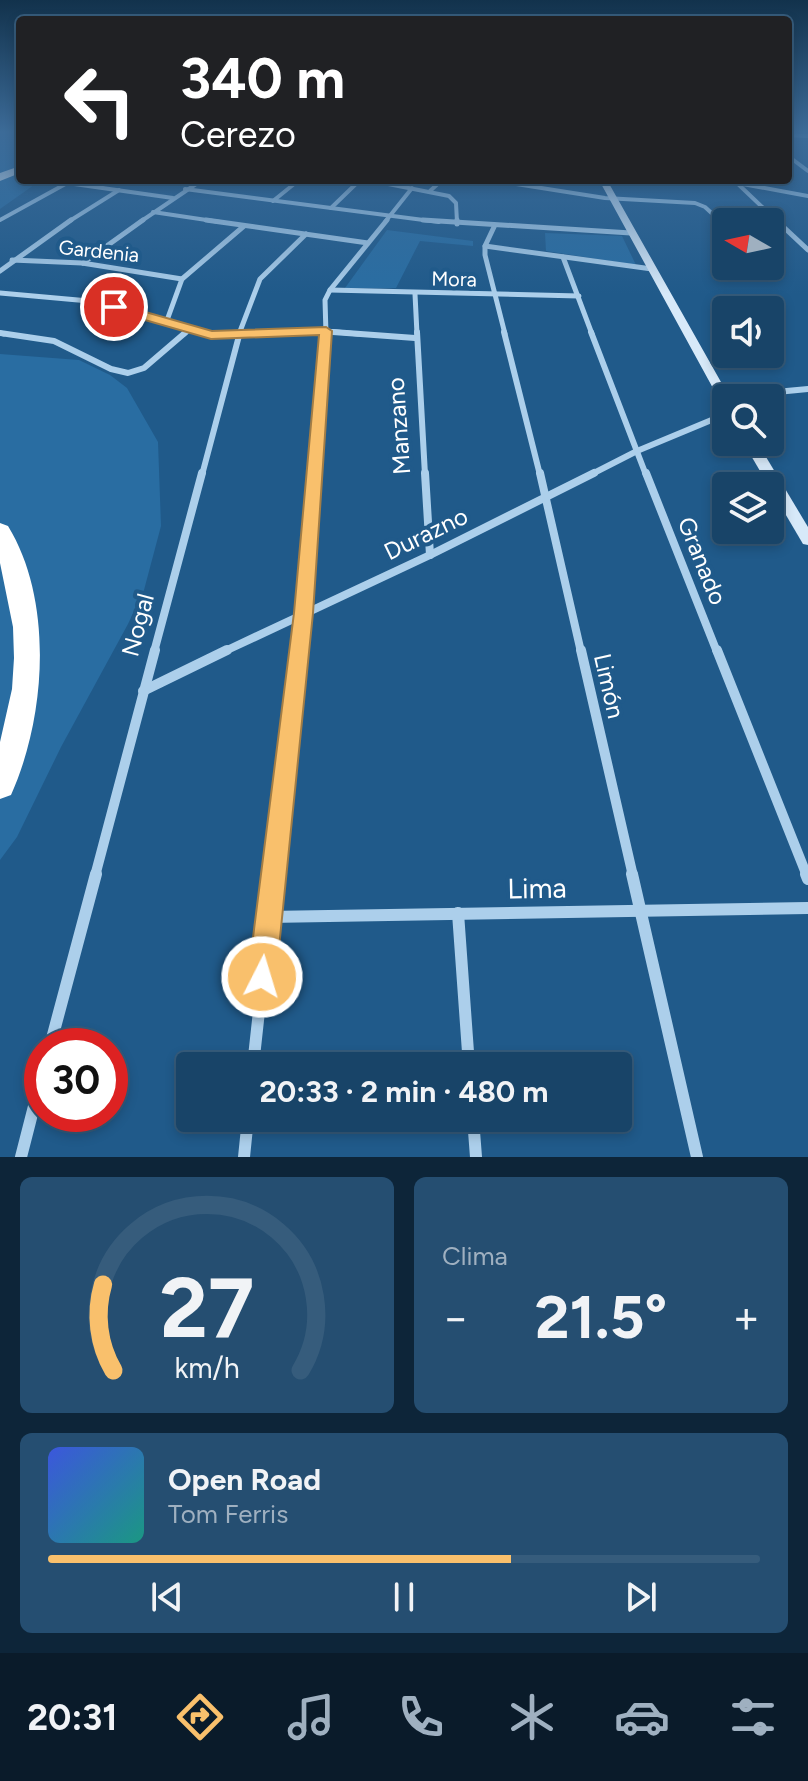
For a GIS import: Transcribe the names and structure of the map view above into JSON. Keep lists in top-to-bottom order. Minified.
{"streets":{"street":["Gardenia","Mora","Manzano","Durazno","Granado","Nogal","Limón","Lima"]},"crossings":[["Mora","Manzano"],["Mora","Granado"],["Mora","Limón"],["Manzano","Durazno"],["Durazno","Granado"],["Durazno","Nogal"],["Durazno","Limón"],["Limón","Lima"]],"north":"left","page":{"turn":["340 m","Cerezo"],"limit":"30","trip":"20:33 · 2 min · 480 m","tile":"Clima","heat":["−","21.5°","+"],"song":["Open Road","Tom Ferris"],"tabs":"20:31","gauge":["27","km/h"]}}
